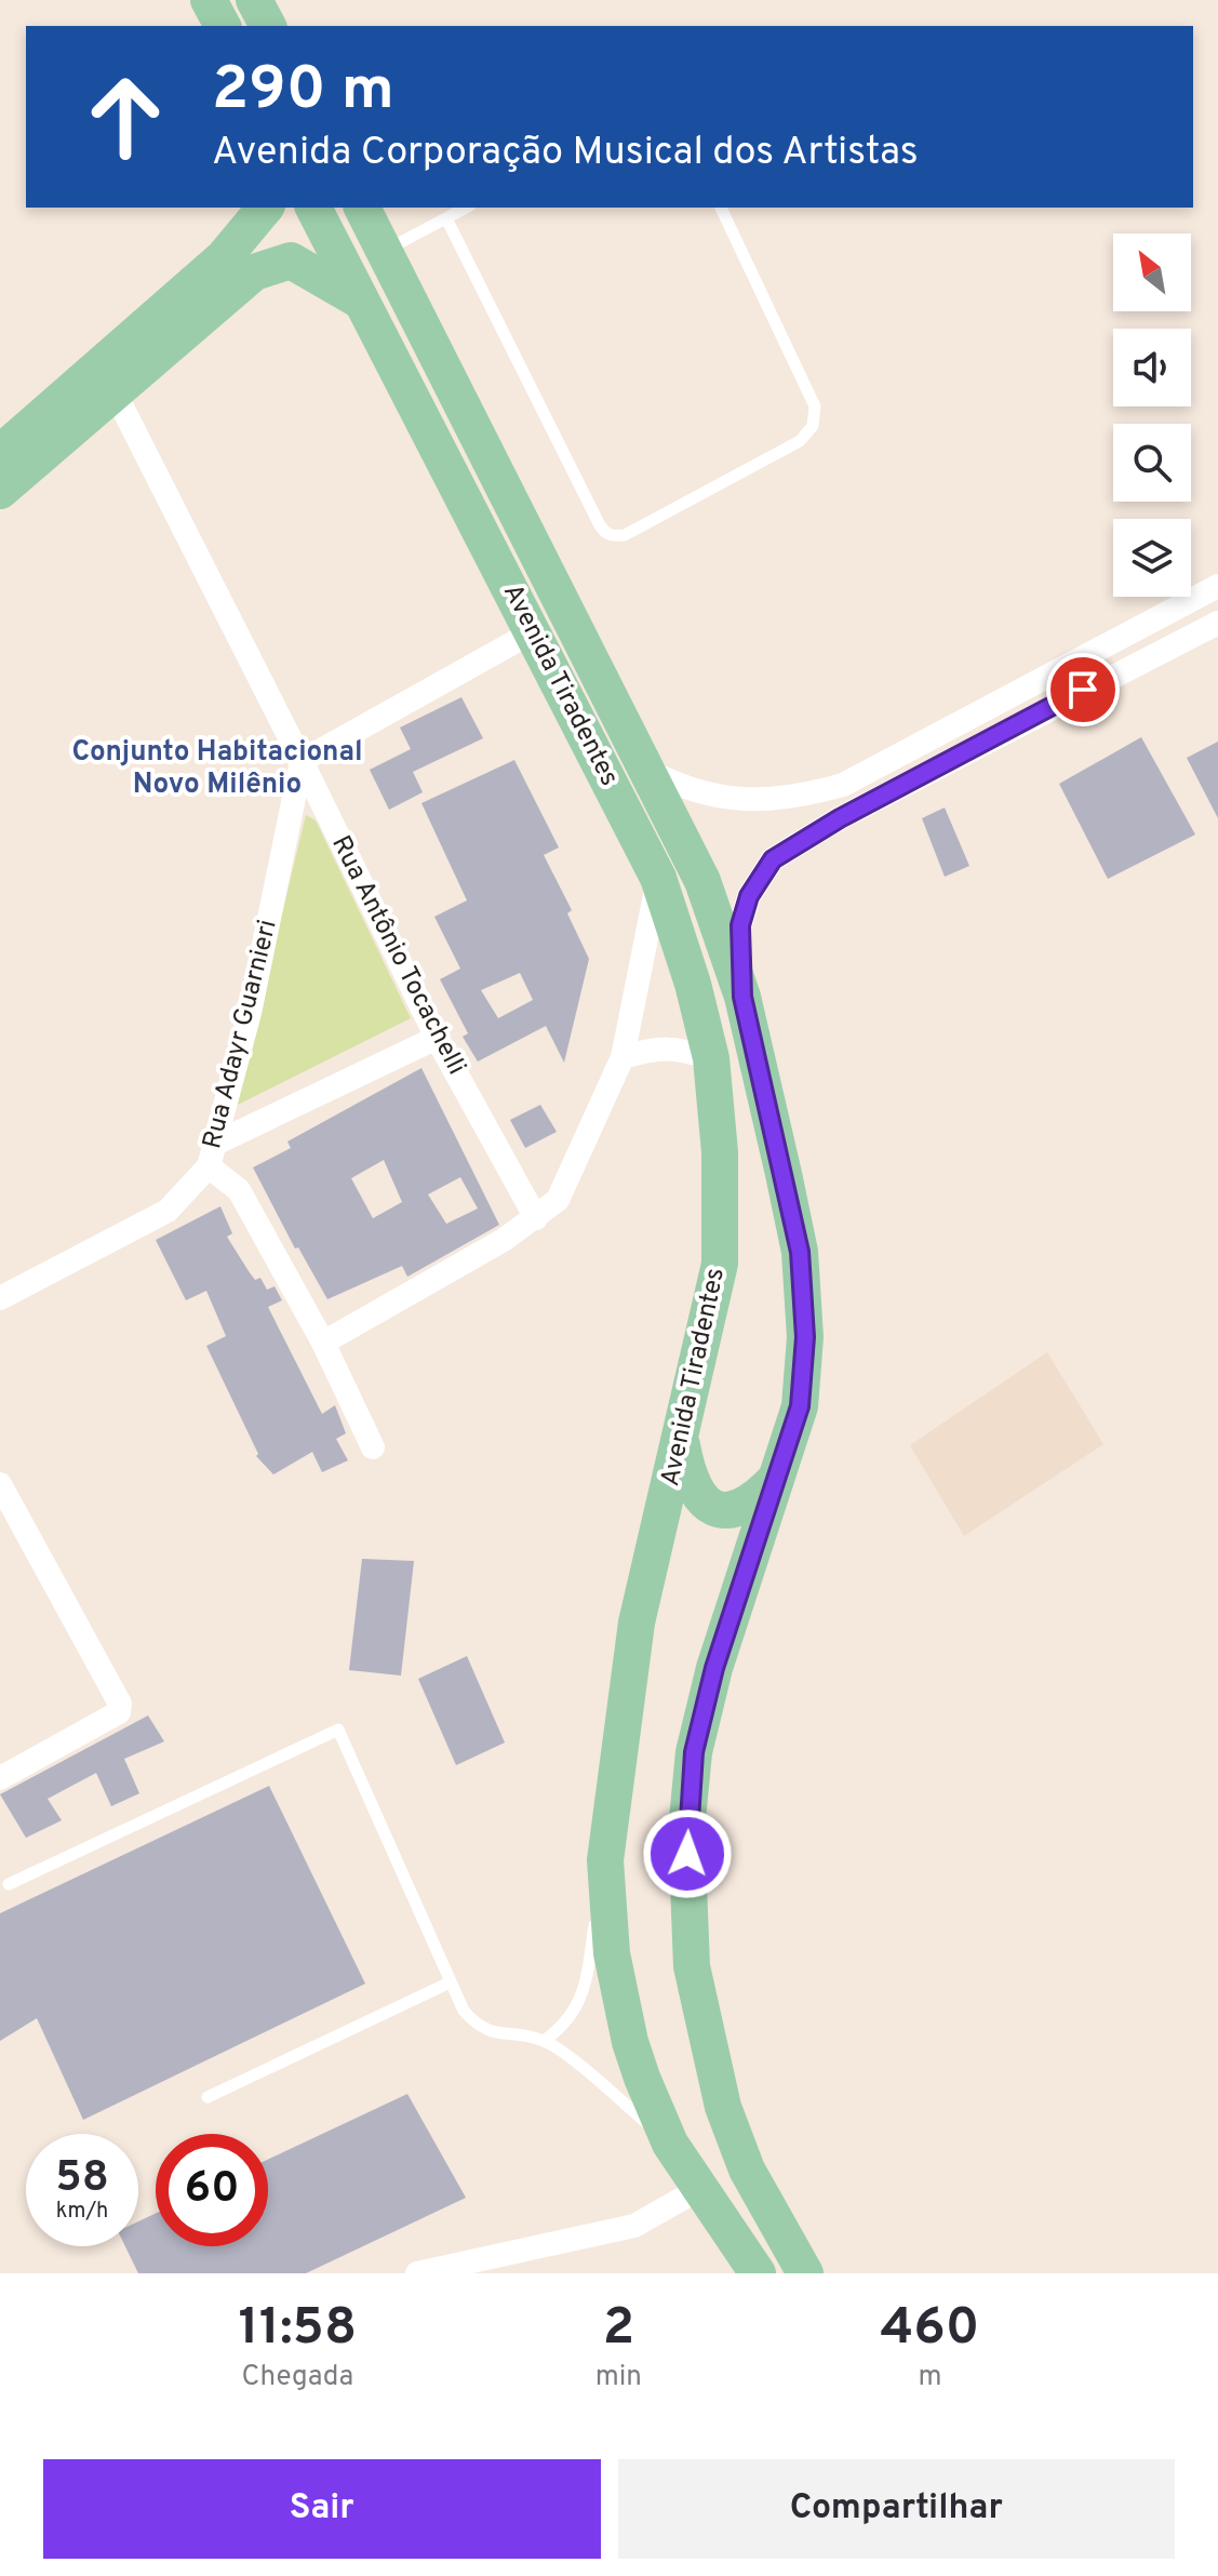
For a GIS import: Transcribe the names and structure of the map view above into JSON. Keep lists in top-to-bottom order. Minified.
{"streets":{"main road":["Avenida Tiradentes"],"street":["Rua Antônio Tocachelli","Rua Adayr Guarnieri"]},"crossings":[["Rua Antônio Tocachelli","Rua Adayr Guarnieri"]],"districts":["Conjunto Habitacional Novo Milênio"],"north":"top left","page":{"turn":["290 m","Avenida Corporação Musical dos Artistas"],"speed":"58 km/h","limit":"60","eta":["11:58","Chegada","2","min","460","m"],"buttons":["Sair","Compartilhar"]}}
